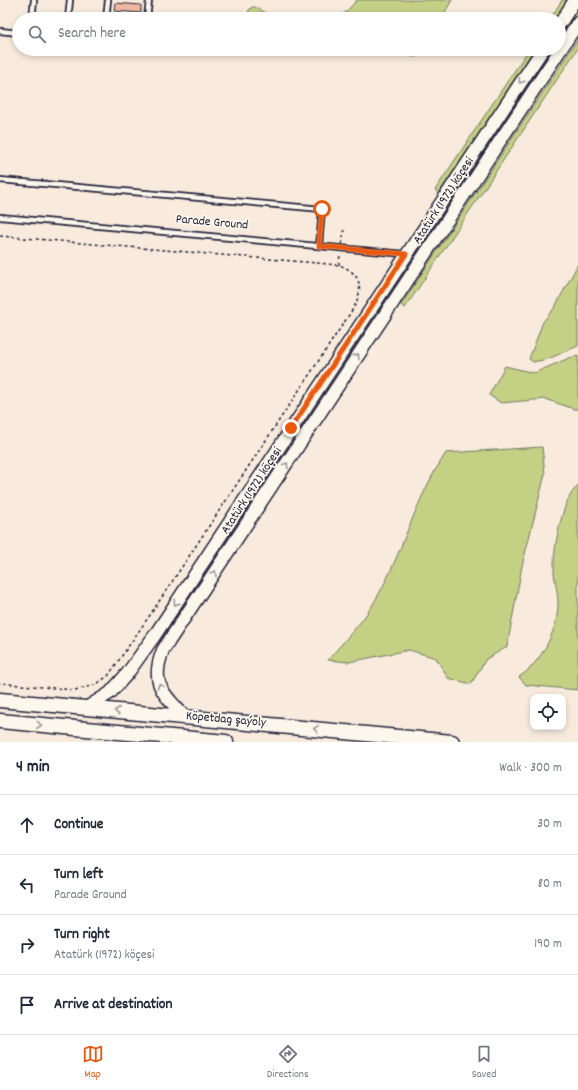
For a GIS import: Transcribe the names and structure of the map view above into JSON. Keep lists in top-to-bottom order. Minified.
{"streets":{"main road":["Köpetdag şaýoly"],"street":["Atatürk (1972) köçesi","Parade Ground"]},"crossings":[["Atatürk (1972) köçesi","Parade Ground"],["Atatürk (1972) köçesi","Köpetdag şaýoly"]],"page":{"search":"Search here","heading":["4 min","Walk · 300 m"],"list":[["Continue","30 m"],["Turn left","Parade Ground","80 m"],["Turn right","Atatürk (1972) köçesi","190 m"],"Arrive at destination"],"nav":["Map","Directions","Saved"]}}
